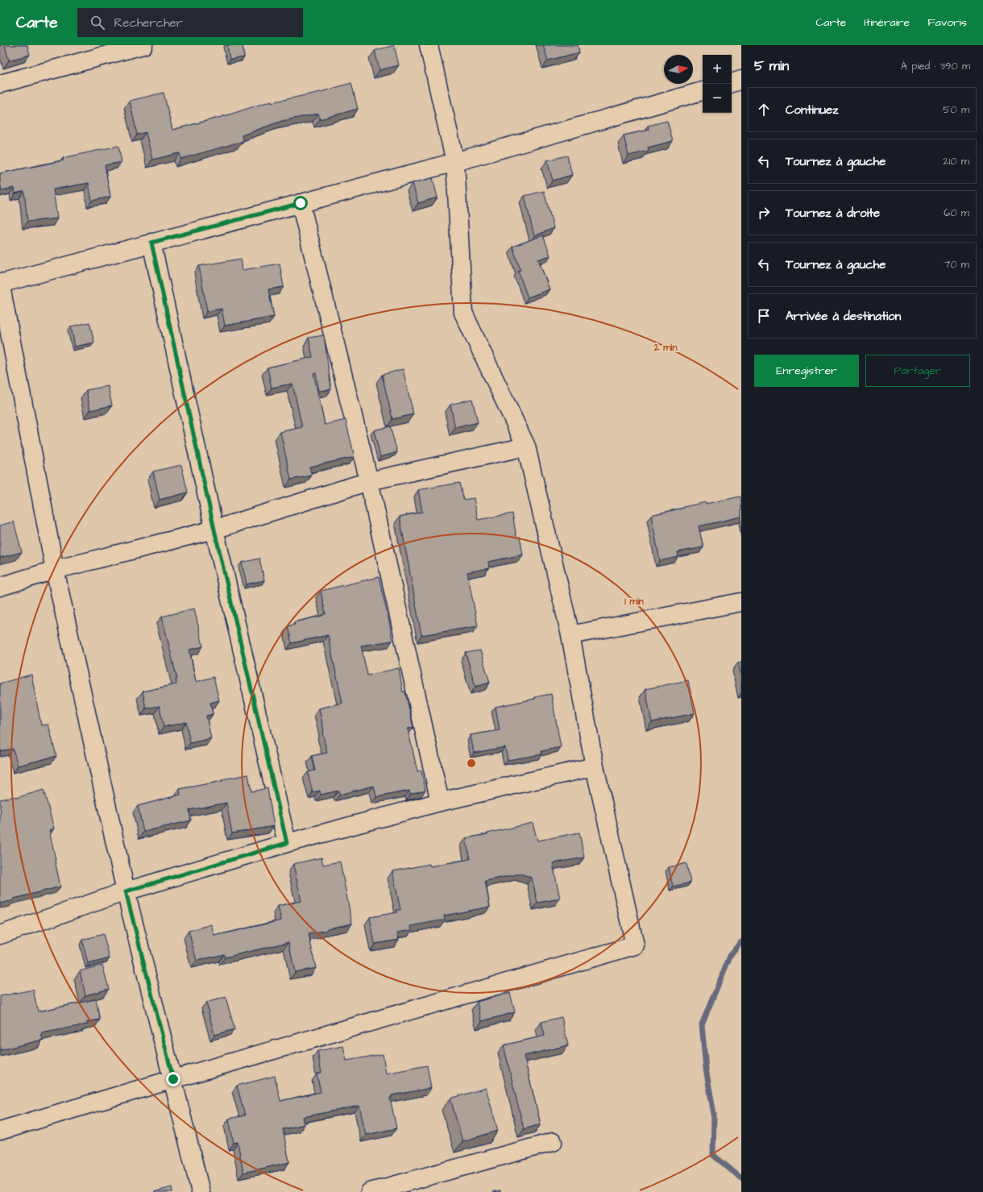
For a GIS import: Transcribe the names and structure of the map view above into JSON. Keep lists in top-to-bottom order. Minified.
{"north":"right","page":{"header":"Carte","search":"Rechercher","nav":["Carte","Itinéraire","Favoris"],"heading":["5 min","À pied · 390 m"],"map_buttons":["+","−"],"list":[["Continuez","50 m"],["Tournez à gauche","210 m"],["Tournez à droite","60 m"],["Tournez à gauche","70 m"],"Arrivée à destination"],"buttons":["Enregistrer","Partager"]},"rings":["2 min","1 min"]}
